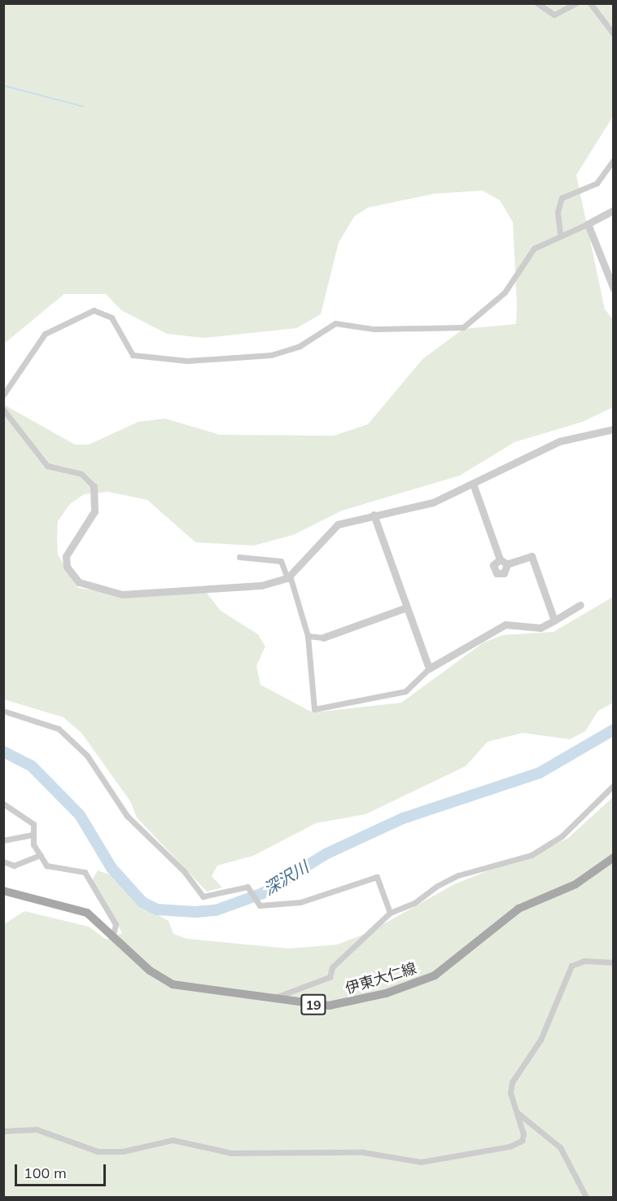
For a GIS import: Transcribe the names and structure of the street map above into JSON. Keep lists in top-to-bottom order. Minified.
{"streets":{"main road":["伊東大仁線","19"]},"water":["深沢川"],"scale_bar":"100 m"}
